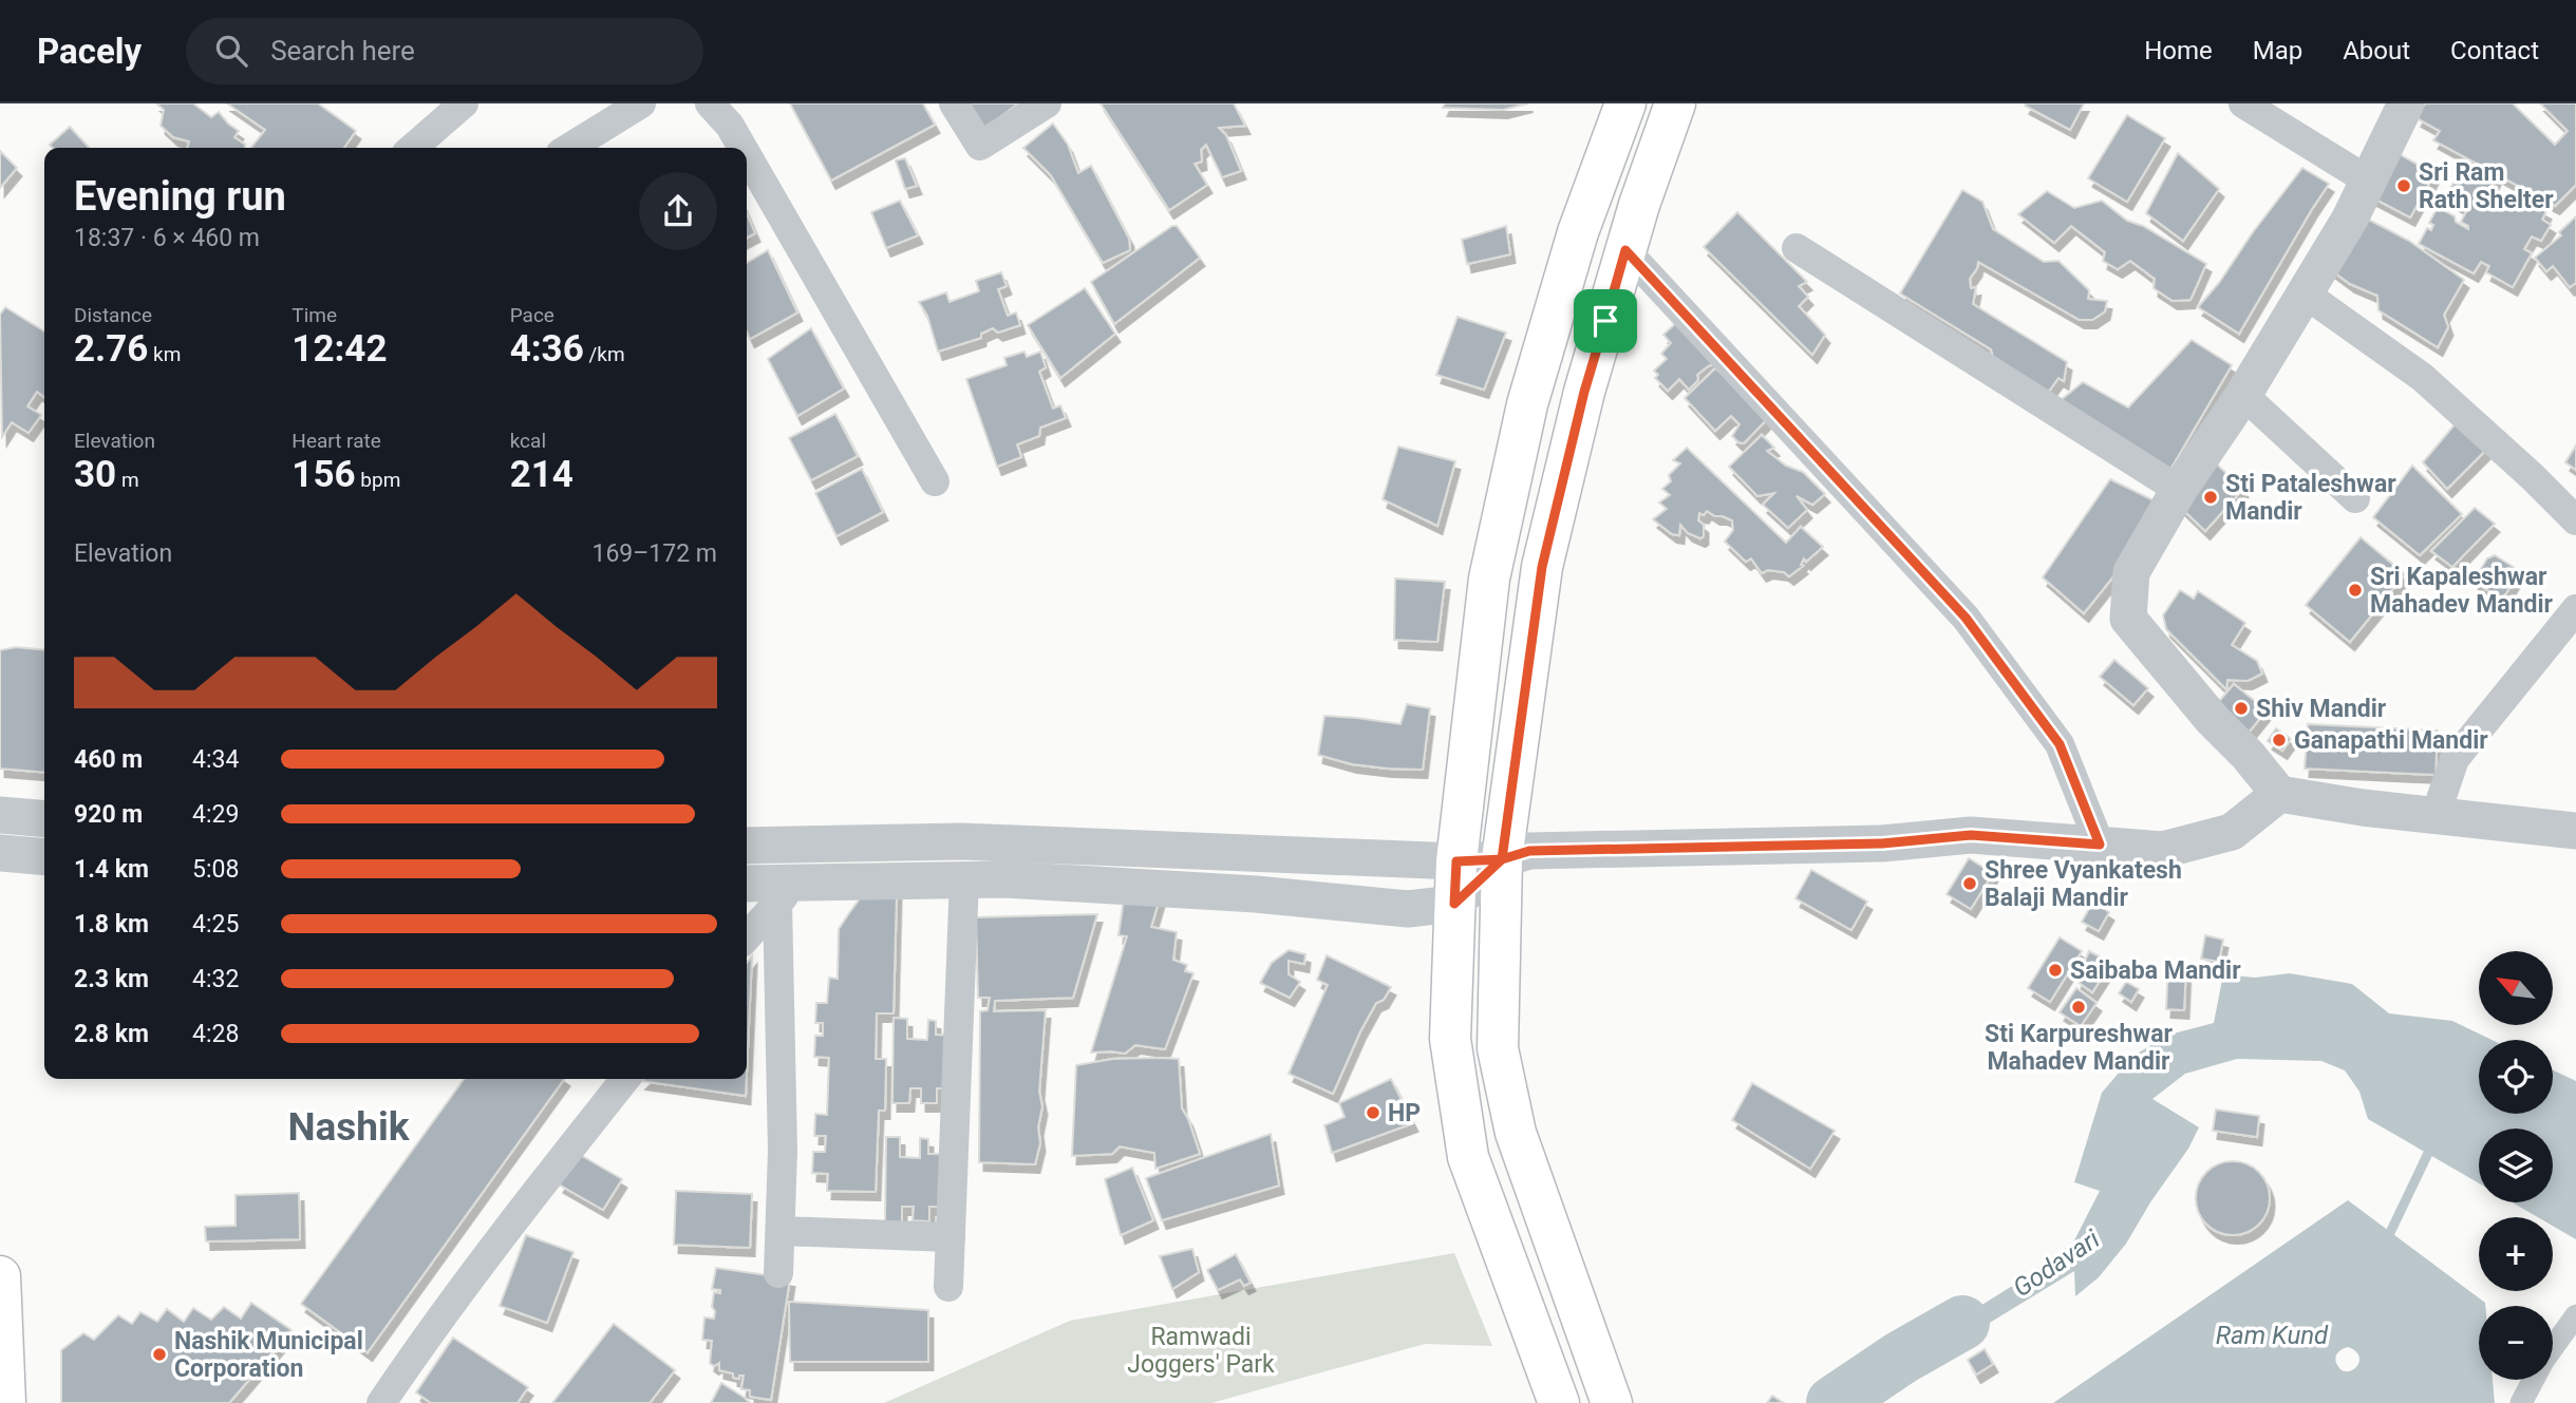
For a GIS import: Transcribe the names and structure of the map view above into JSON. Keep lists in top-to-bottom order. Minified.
{"districts":["Nashik"],"water":["Godavari","Ram Kund"],"parks":["Ramwadi Joggers' Park"],"places":["Sri Ram Rath Shelter","Sti Pataleshwar Mandir","Sri Kapaleshwar Mahadev Mandir","Shiv Mandir","Ganapathi Mandir","Shree Vyankatesh Balaji Mandir","Saibaba Mandir","Sti Karpureshwar Mahadev Mandir","HP","Nashik Municipal Corporation"],"north":"top left","page":{"header":"Pacely","search":"Search here","nav":["Home","Map","About","Contact"],"heading":["Evening run","18:37 · 6 × 460 m"],"stats":[["Distance","2.76 km"],["Time","12:42"],["Pace","4:36 /km"],["Elevation","30 m"],["Heart rate","156 bpm"],["kcal","214"]],"chart":["Elevation","169–172 m"],"list":[{"name":"460 m","note":"4:34"},{"name":"920 m","note":"4:29"},{"name":"1.4 km","note":"5:08"},{"name":"1.8 km","note":"4:25"},{"name":"2.3 km","note":"4:32"},{"name":"2.8 km","note":"4:28"}],"map_buttons":["+","−"]}}
